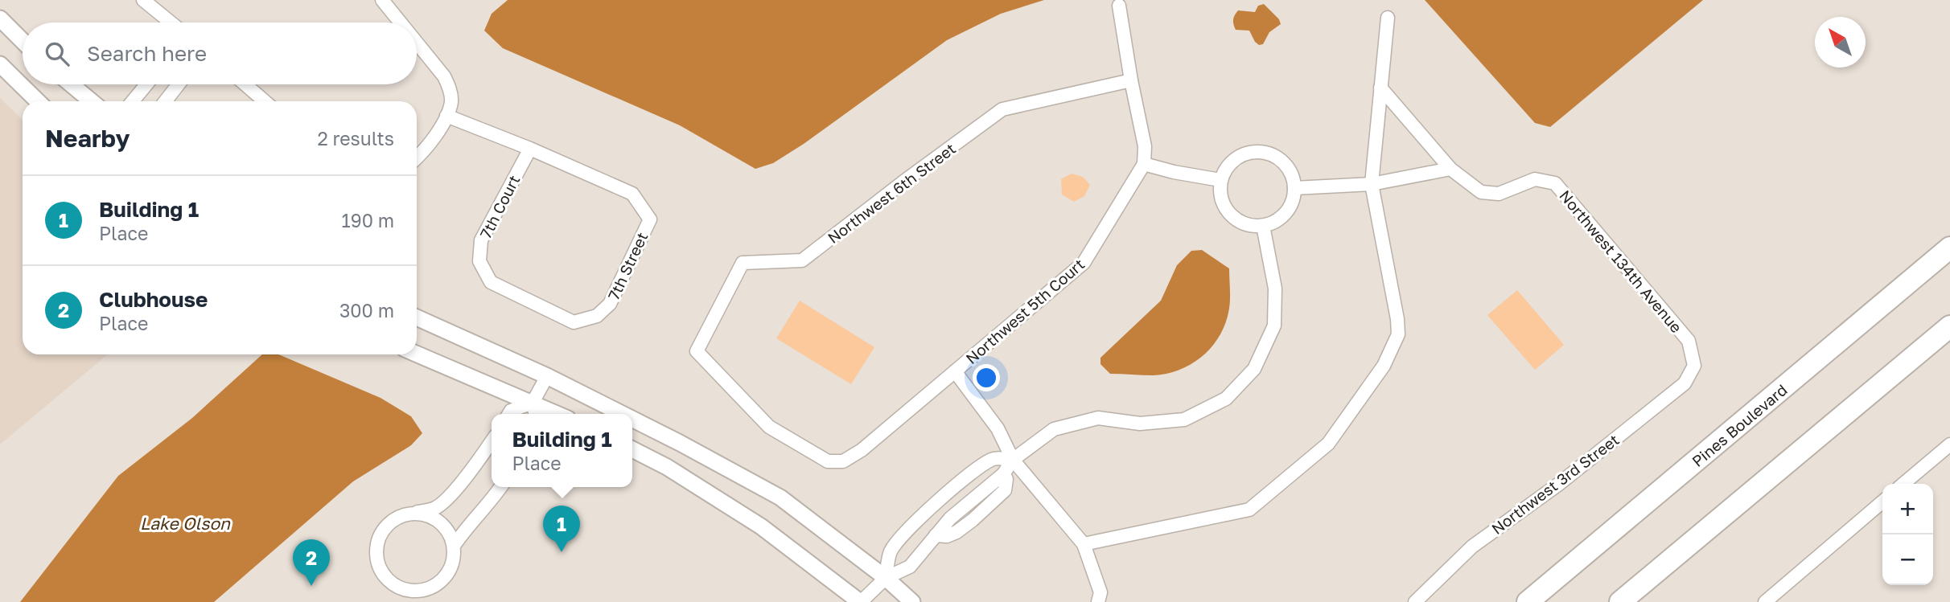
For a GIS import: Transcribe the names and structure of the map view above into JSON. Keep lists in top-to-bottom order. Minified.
{"streets":{"highway":["Pines Boulevard"],"street":["Northwest 6th Street","7th Court","Northwest 134th Avenue","7th Street","Northwest 5th Court","Northwest 3rd Street"]},"crossings":[["Northwest 6th Street","Northwest 5th Court"],["7th Court","7th Street"],["Northwest 134th Avenue","Northwest 3rd Street"]],"water":["Lake Olson"],"north":"top left","page":{"search":"Search here","heading":["Nearby","2 results"],"list":[{"mark":"1","name":"Building 1","note":"Place","value":"190 m"},{"mark":"2","name":"Clubhouse","note":"Place","value":"300 m"}],"popup":["Building 1","Place"],"map_buttons":["+","−"],"pins":["1","2"]}}
